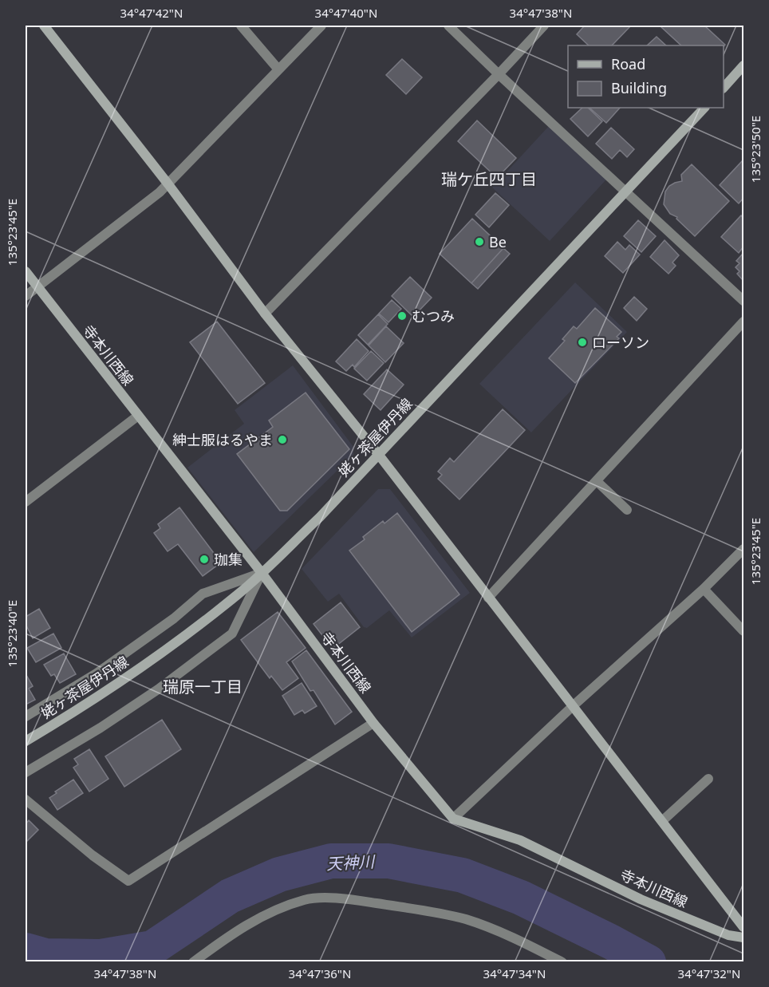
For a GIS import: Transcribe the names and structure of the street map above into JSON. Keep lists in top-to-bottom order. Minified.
{"streets":{"main road":["寺本川西線","姥ヶ茶屋伊丹線"]},"crossings":[["寺本川西線","姥ヶ茶屋伊丹線"]],"districts":["瑞ケ丘四丁目","瑞原一丁目"],"water":["天神川"],"places":["Be","むつみ","ローソン","紳士服はるやま","珈集"],"legend":["Road","Building"],"coordinates":["34°47'42\"N","34°47'40\"N","34°47'38\"N","135°23'50\"E","135°23'45\"E","135°23'40\"E","34°47'36\"N","34°47'34\"N","34°47'32\"N"]}
